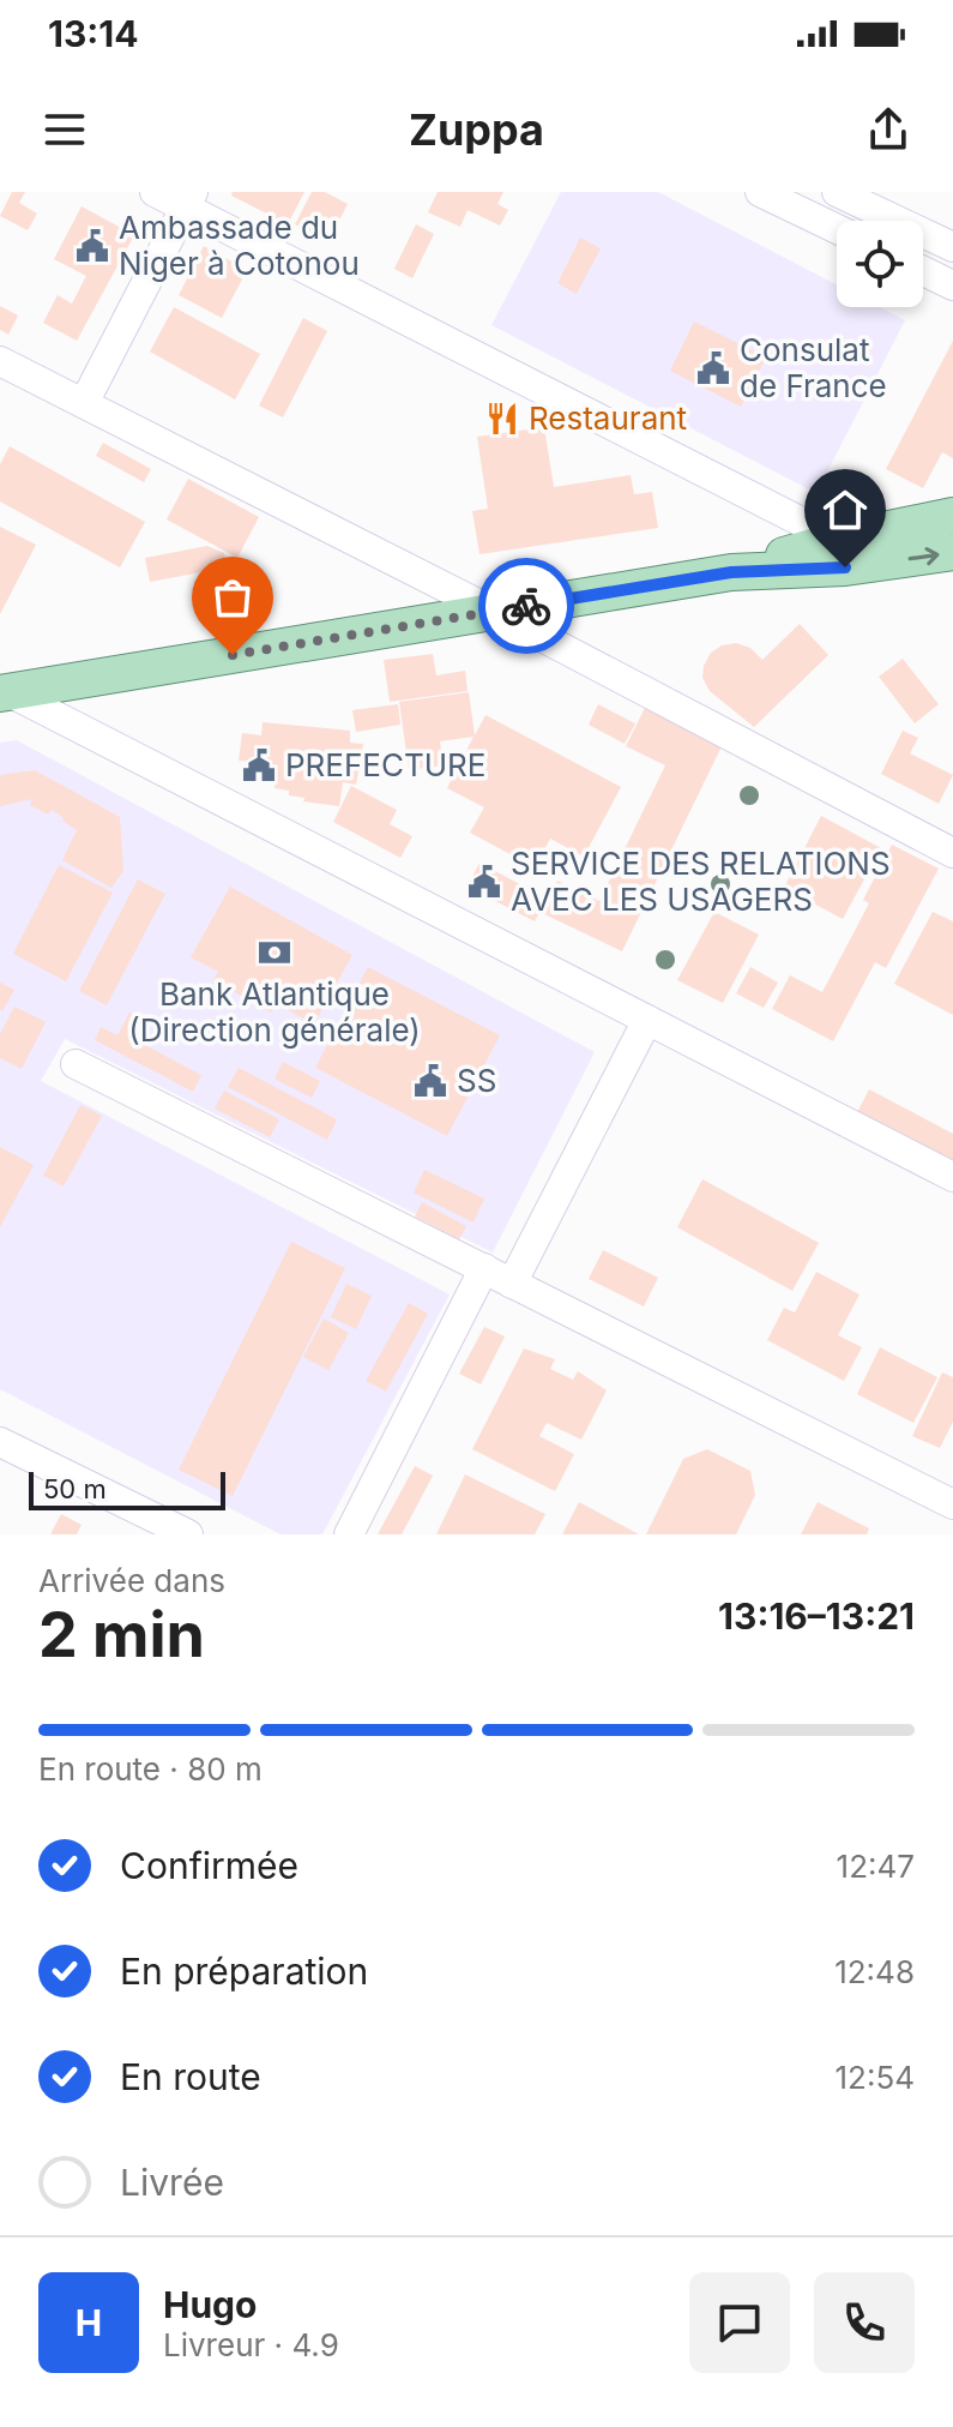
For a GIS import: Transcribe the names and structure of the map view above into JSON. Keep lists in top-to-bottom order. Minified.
{"places":{"public building":["Ambassade du Niger à Cotonou","Consulat de France","PREFECTURE","SERVICE DES RELATIONS AVEC LES USAGERS","SS"],"restaurant":["Restaurant"],"bank":["Bank Atlantique (Direction générale)"]},"scale_bar":"50 m","page":{"status":"13:14","header":"Zuppa","scale":"50 m","heading":["2 min","Arrivée dans","13:16–13:21"],"panel":["Hugo","Livreur · 4.9"],"bar":"En route · 80 m","list":[["Confirmée","12:47"],["En préparation","12:48"],["En route","12:54"],"Livrée"],"round":"H"}}
